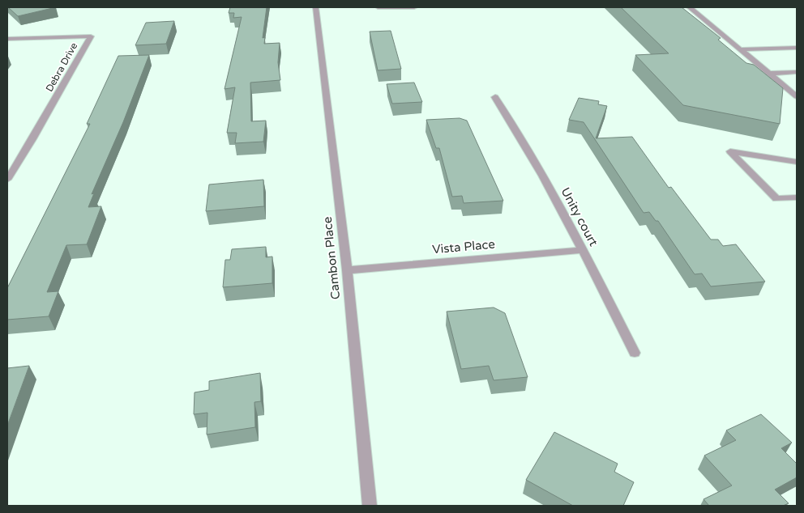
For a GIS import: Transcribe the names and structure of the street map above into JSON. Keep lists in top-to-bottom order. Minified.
{"streets":{"street":["Debra Drive","Unity court","Vista Place","Cambon Place"]},"crossings":[["Unity court","Vista Place"],["Vista Place","Cambon Place"]]}
